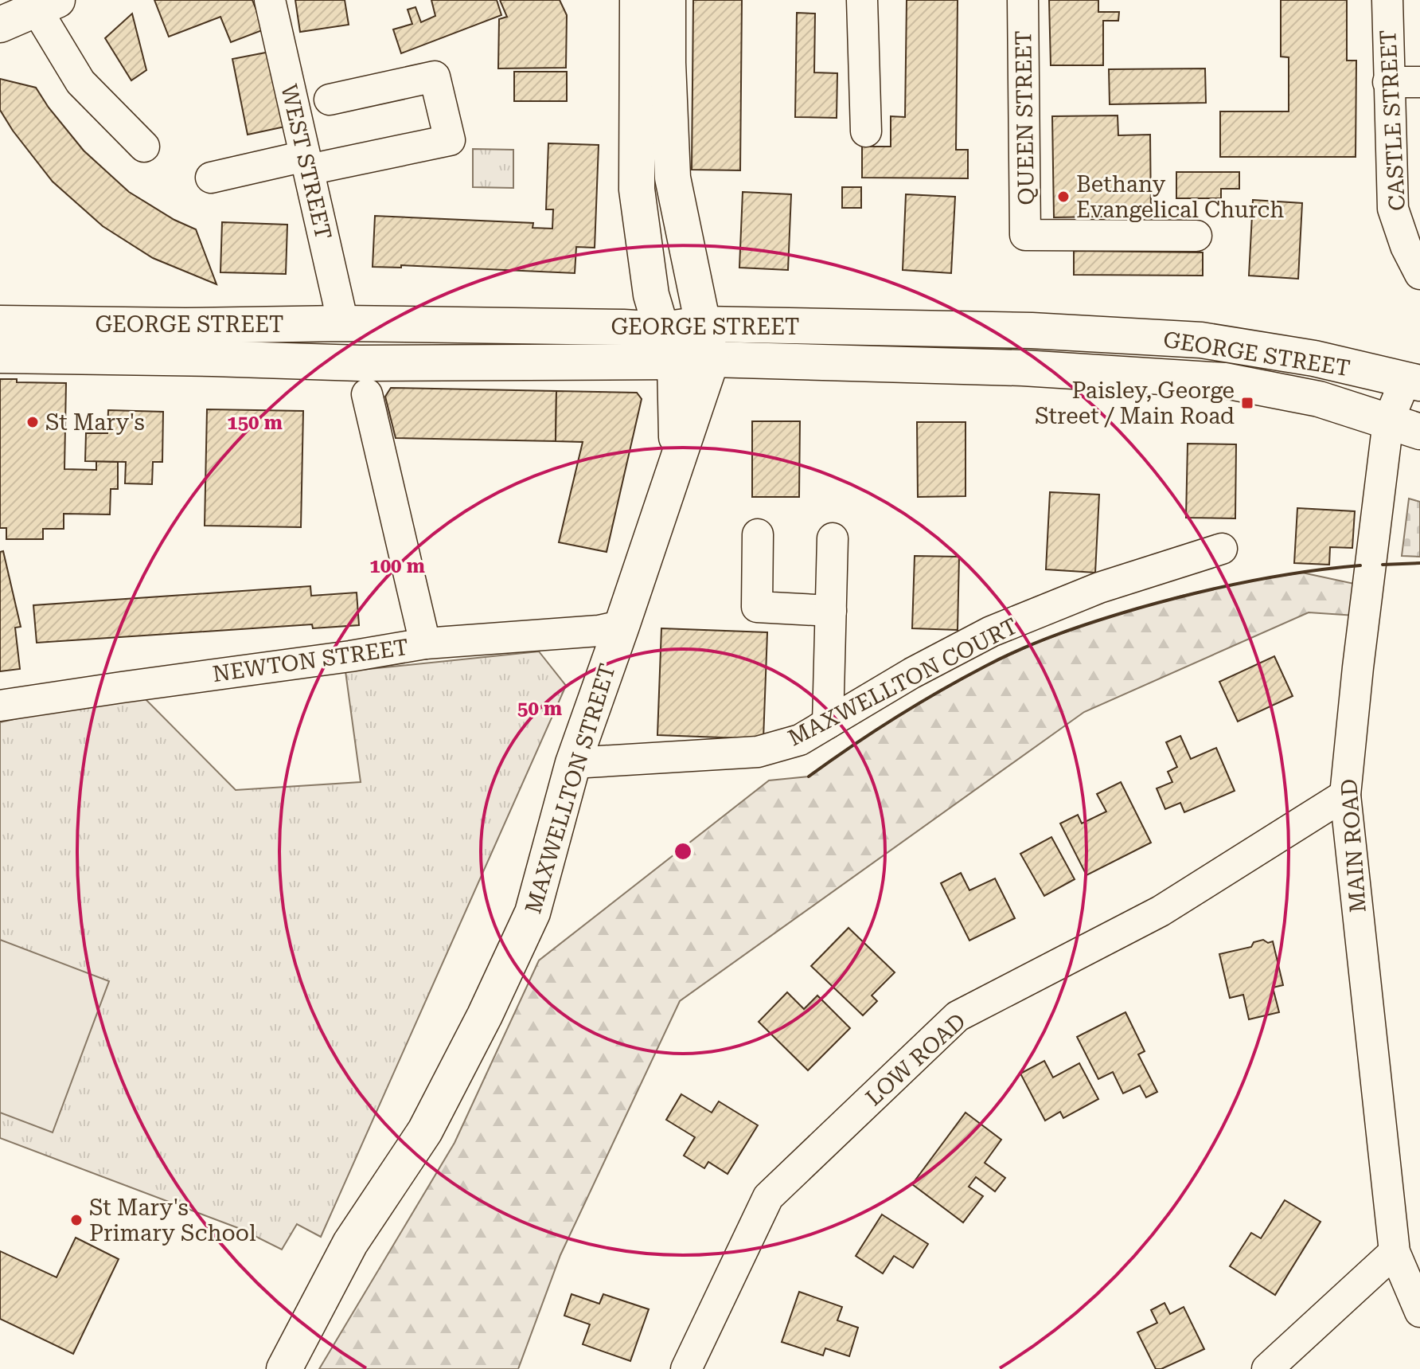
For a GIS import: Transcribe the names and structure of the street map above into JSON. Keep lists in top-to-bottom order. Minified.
{"streets":{"main road":["GEORGE STREET","MAXWELLTON STREET"],"street":["QUEEN STREET","CASTLE STREET","WEST STREET","NEWTON STREET","MAXWELLTON COURT","MAIN ROAD","LOW ROAD"]},"crossings":[["WEST STREET","GEORGE STREET"],["GEORGE STREET","MAXWELLTON STREET"],["GEORGE STREET","MAIN ROAD"],["NEWTON STREET","MAXWELLTON STREET"],["MAXWELLTON COURT","MAXWELLTON STREET"],["MAIN ROAD","LOW ROAD"]],"places":{"other":["Bethany Evangelical Church","St Mary's","St Mary's Primary School"],"transit":["Paisley, George Street / Main Road"]},"rings":["150 m","100 m","50 m"]}
